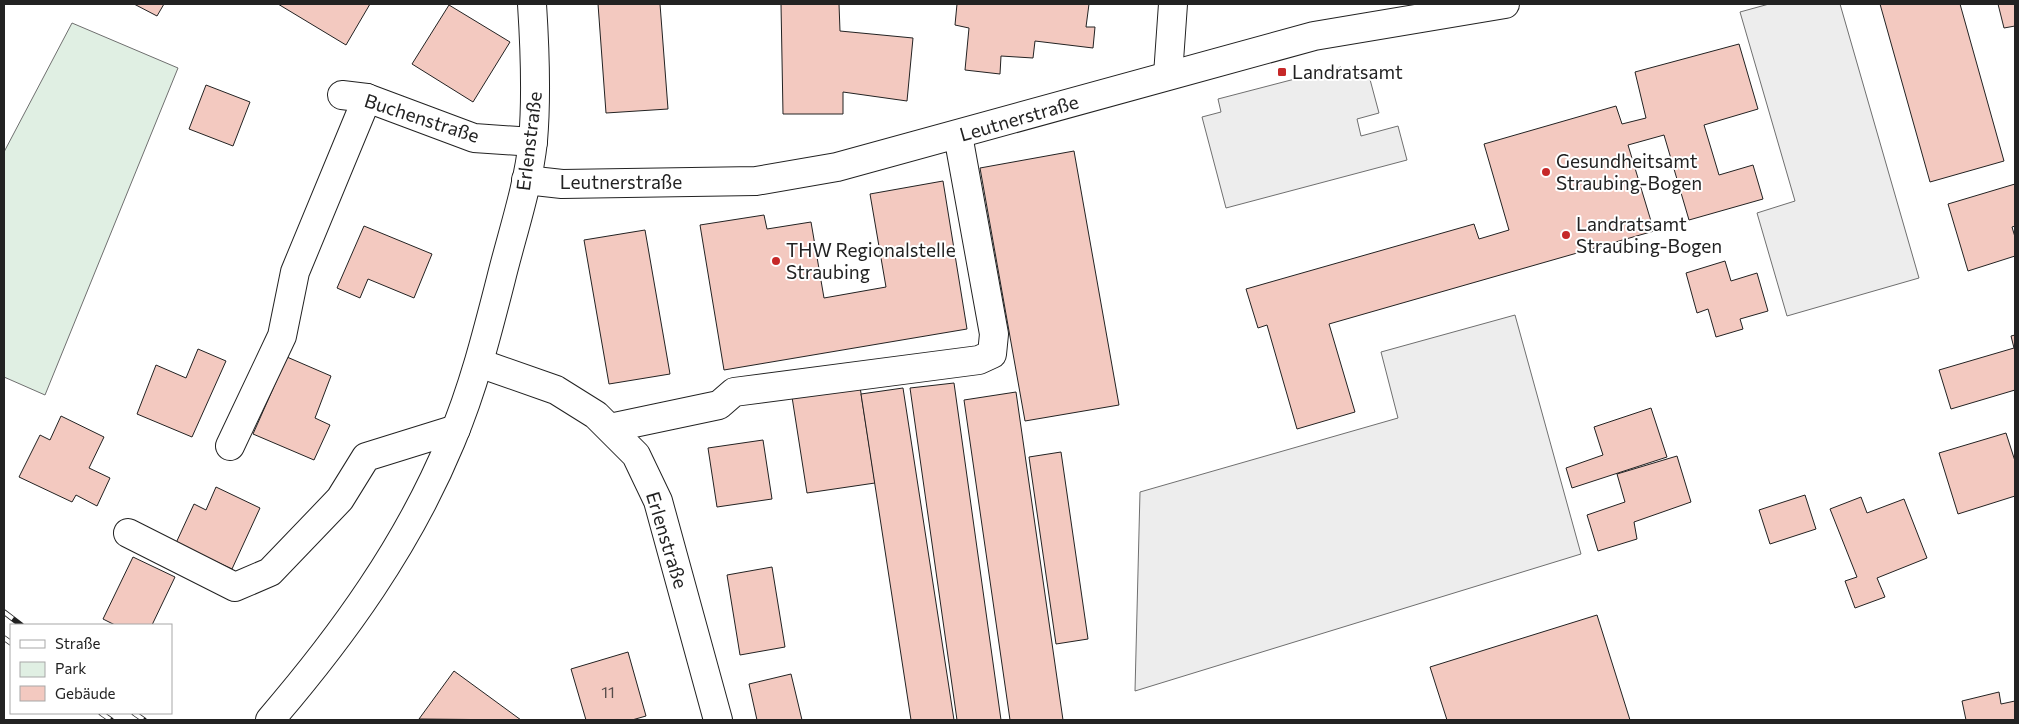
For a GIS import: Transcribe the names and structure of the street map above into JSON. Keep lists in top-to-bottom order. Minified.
{"streets":{"street":["Buchenstraße","Leutnerstraße","Erlenstraße"]},"crossings":[["Buchenstraße","Erlenstraße"],["Leutnerstraße","Erlenstraße"]],"places":{"transit":["Landratsamt"],"other":["Gesundheitsamt Straubing-Bogen","Landratsamt Straubing-Bogen","THW Regionalstelle Straubing"]},"house_numbers":["11"],"legend":["Straße","Park","Gebäude"]}
